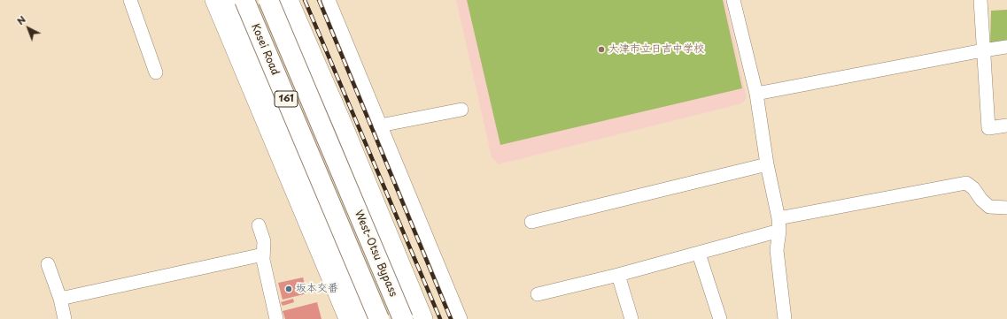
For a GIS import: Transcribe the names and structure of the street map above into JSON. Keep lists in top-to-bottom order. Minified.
{"streets":{"highway":["Kosei Road","161","West-Otsu Bypass"]},"crossings":[["Kosei Road","West-Otsu Bypass"]],"places":["大津市立日吉中学校","坂本交番"],"north":"top left"}
